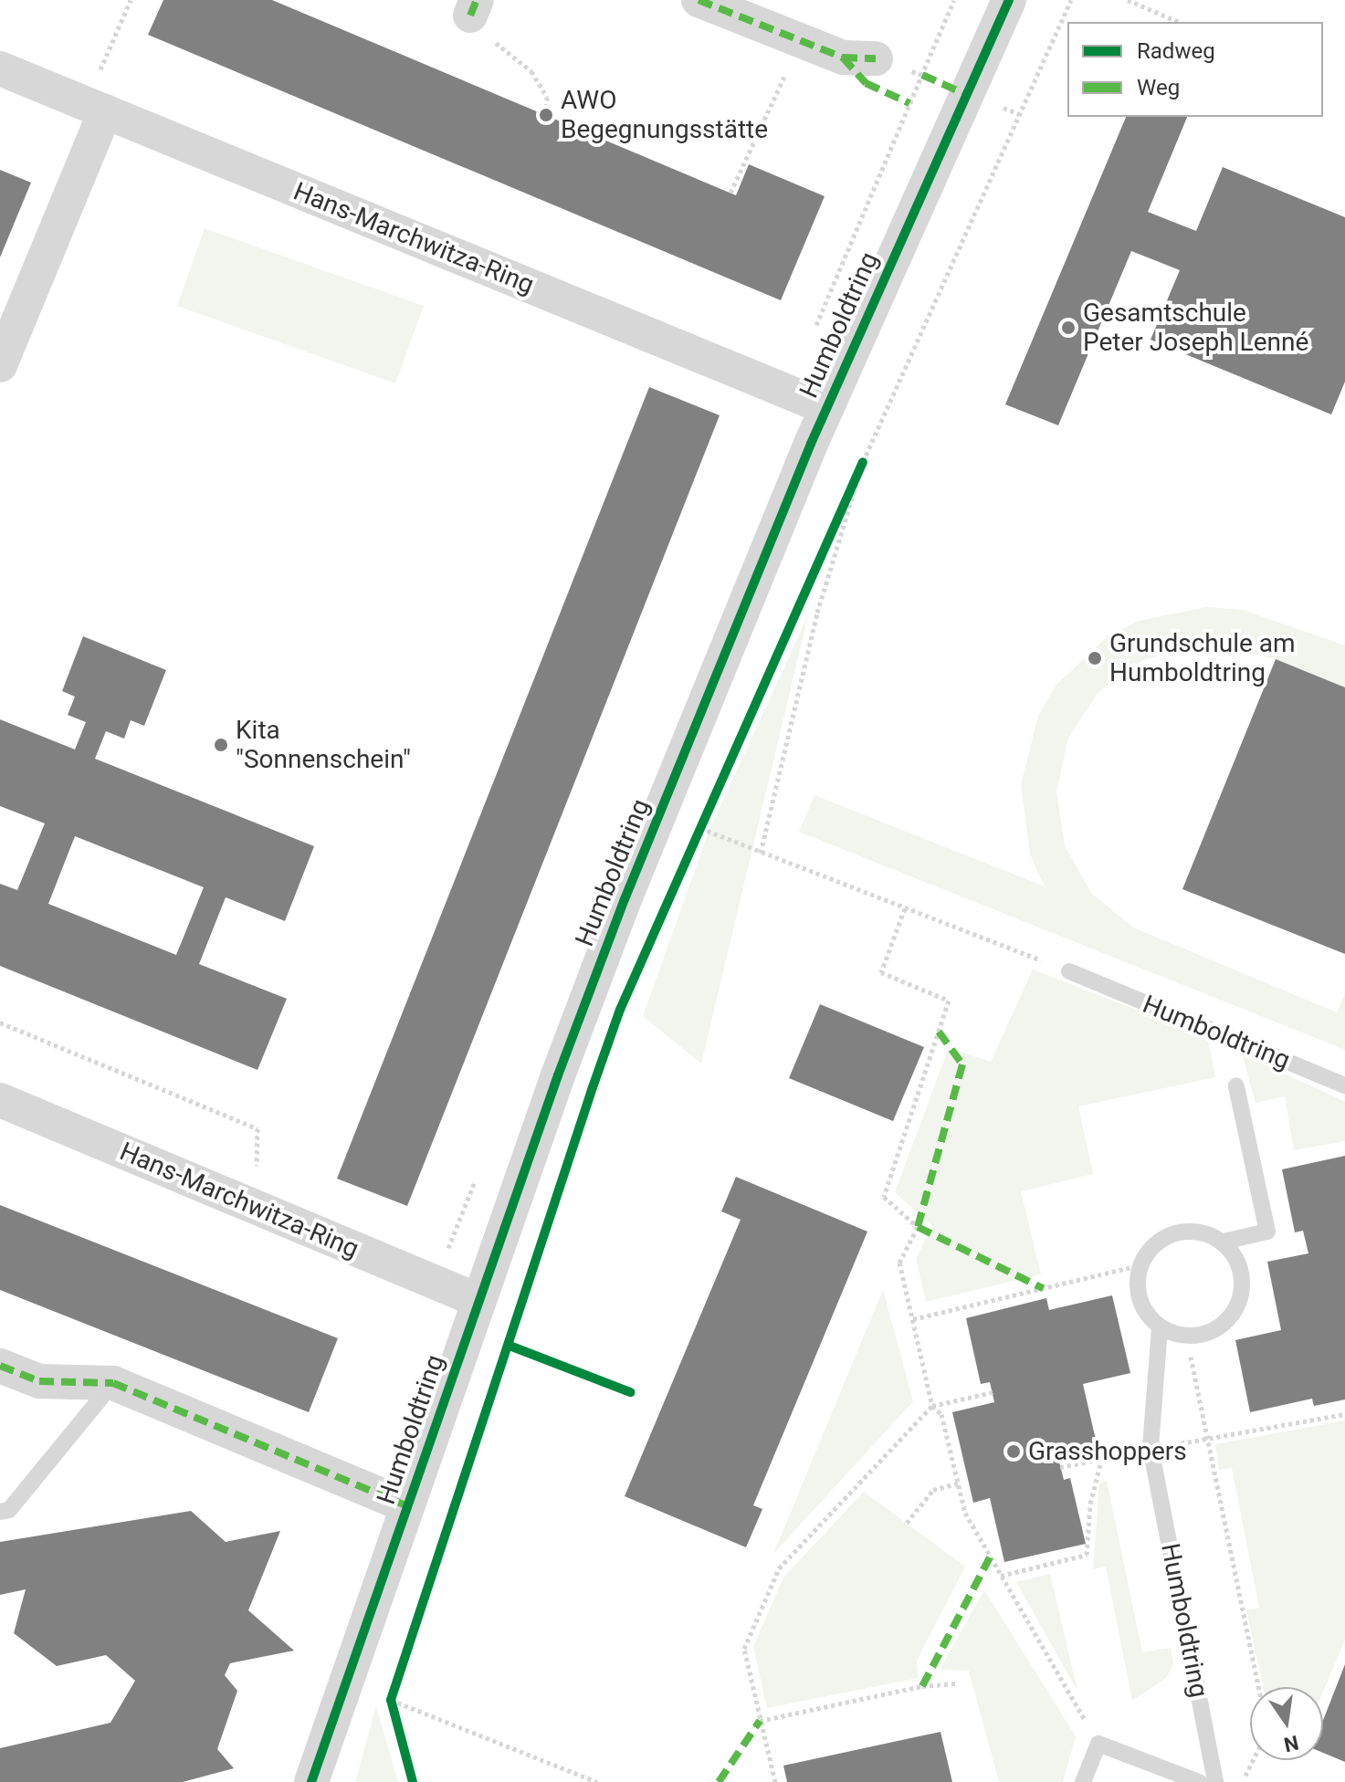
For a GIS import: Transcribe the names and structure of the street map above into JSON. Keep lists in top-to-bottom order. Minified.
{"streets":{"street":["Hans-Marchwitza-Ring","Humboldtring"]},"crossings":[["Hans-Marchwitza-Ring","Humboldtring"]],"places":["AWO Begegnungsstätte","Gesamtschule Peter Joseph Lenné","Grundschule am Humboldtring","Kita \"Sonnenschein\"","Grasshoppers"],"legend":["Radweg","Weg"],"north":"bottom"}
